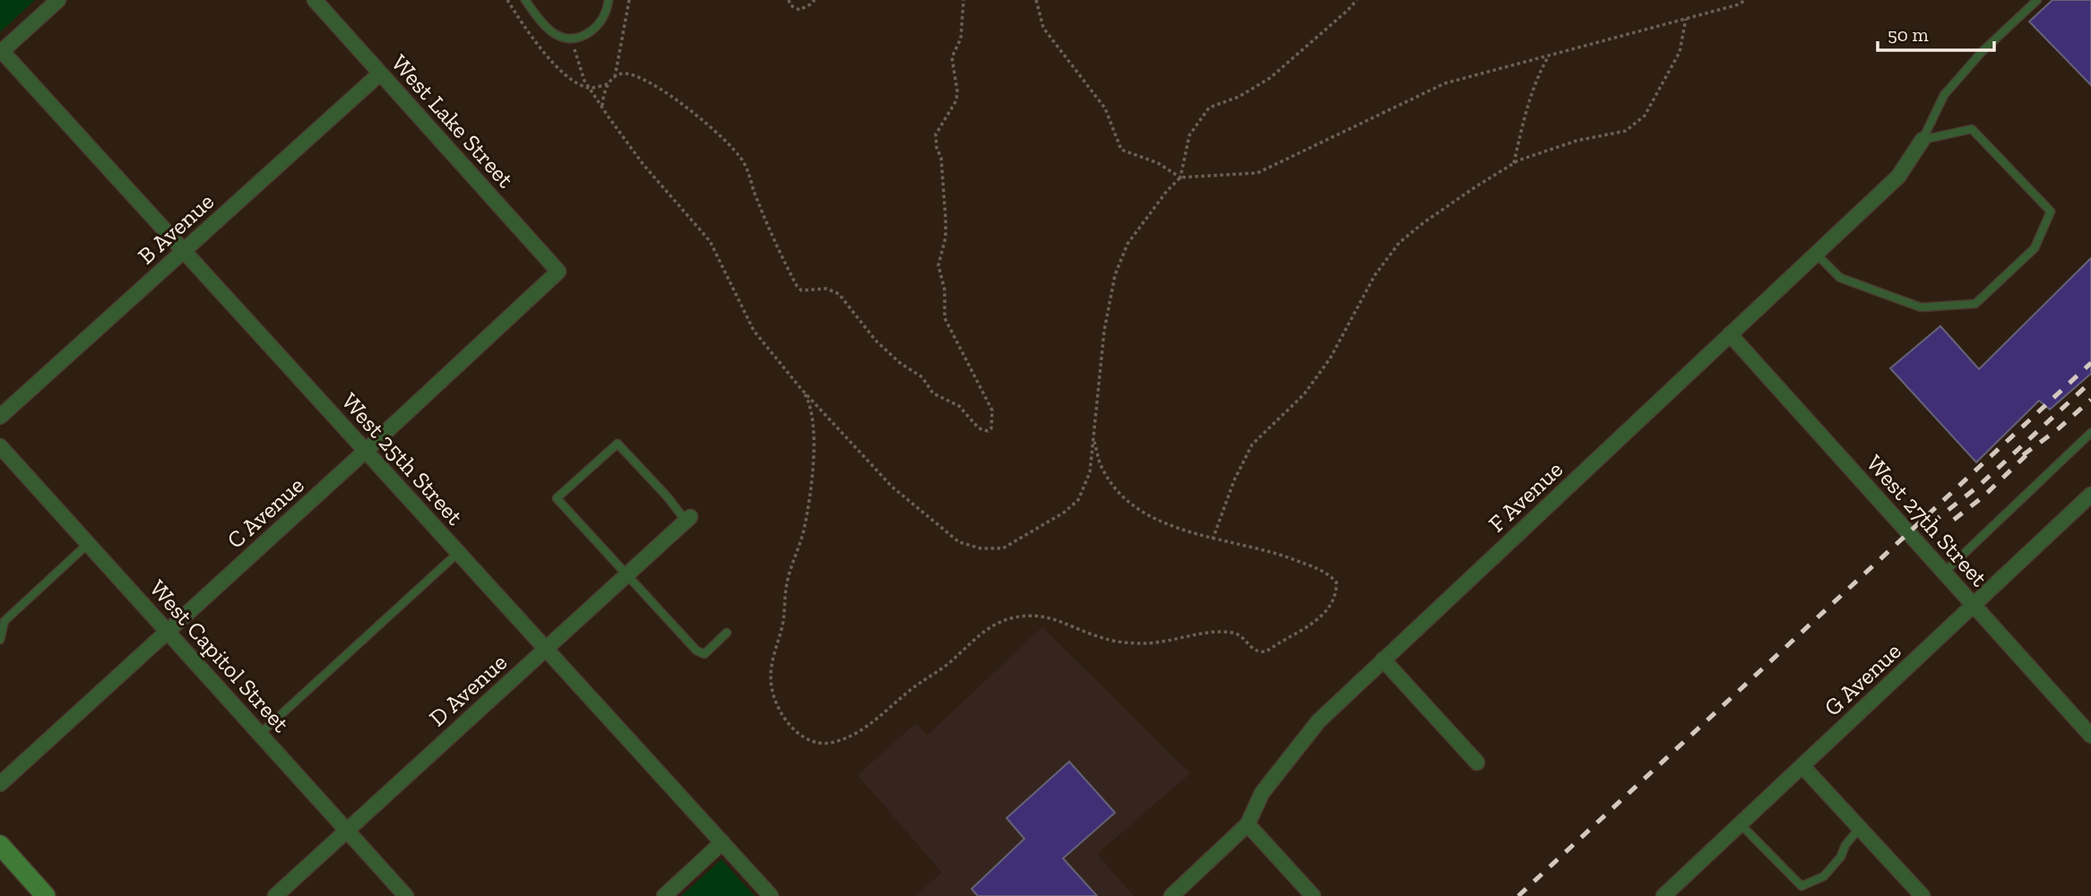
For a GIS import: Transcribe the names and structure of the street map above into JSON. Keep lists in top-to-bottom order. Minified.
{"streets":{"street":["West Lake Street","B Avenue","West 25th Street","F Avenue","C Avenue","West 27th Street","West Capitol Street","G Avenue","D Avenue"]},"crossings":[["West Lake Street","B Avenue"],["West Lake Street","C Avenue"],["B Avenue","West 25th Street"],["West 25th Street","C Avenue"],["West 25th Street","D Avenue"],["F Avenue","West 27th Street"],["C Avenue","West Capitol Street"],["West 27th Street","G Avenue"],["West Capitol Street","D Avenue"]],"scale_bar":"50 m"}
